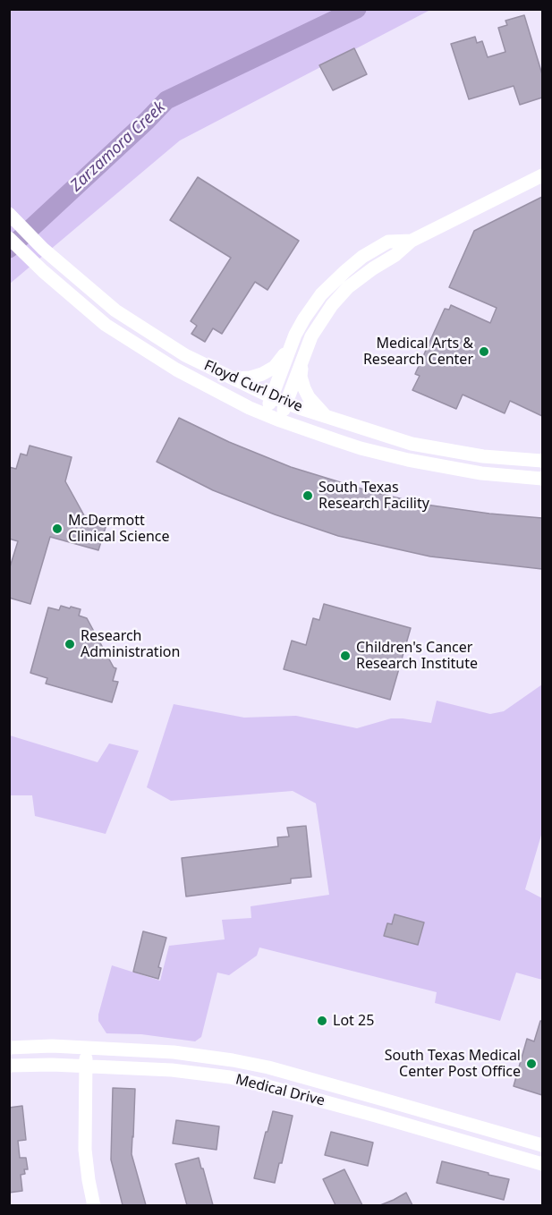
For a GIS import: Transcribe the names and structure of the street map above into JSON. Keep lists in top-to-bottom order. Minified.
{"streets":{"street":["Floyd Curl Drive","Medical Drive"]},"water":["Zarzamora Creek"],"places":["Medical Arts & Research Center","South Texas Research Facility","McDermott Clinical Science","Research Administration","Children's Cancer Research Institute","Lot 25","South Texas Medical Center Post Office"]}
